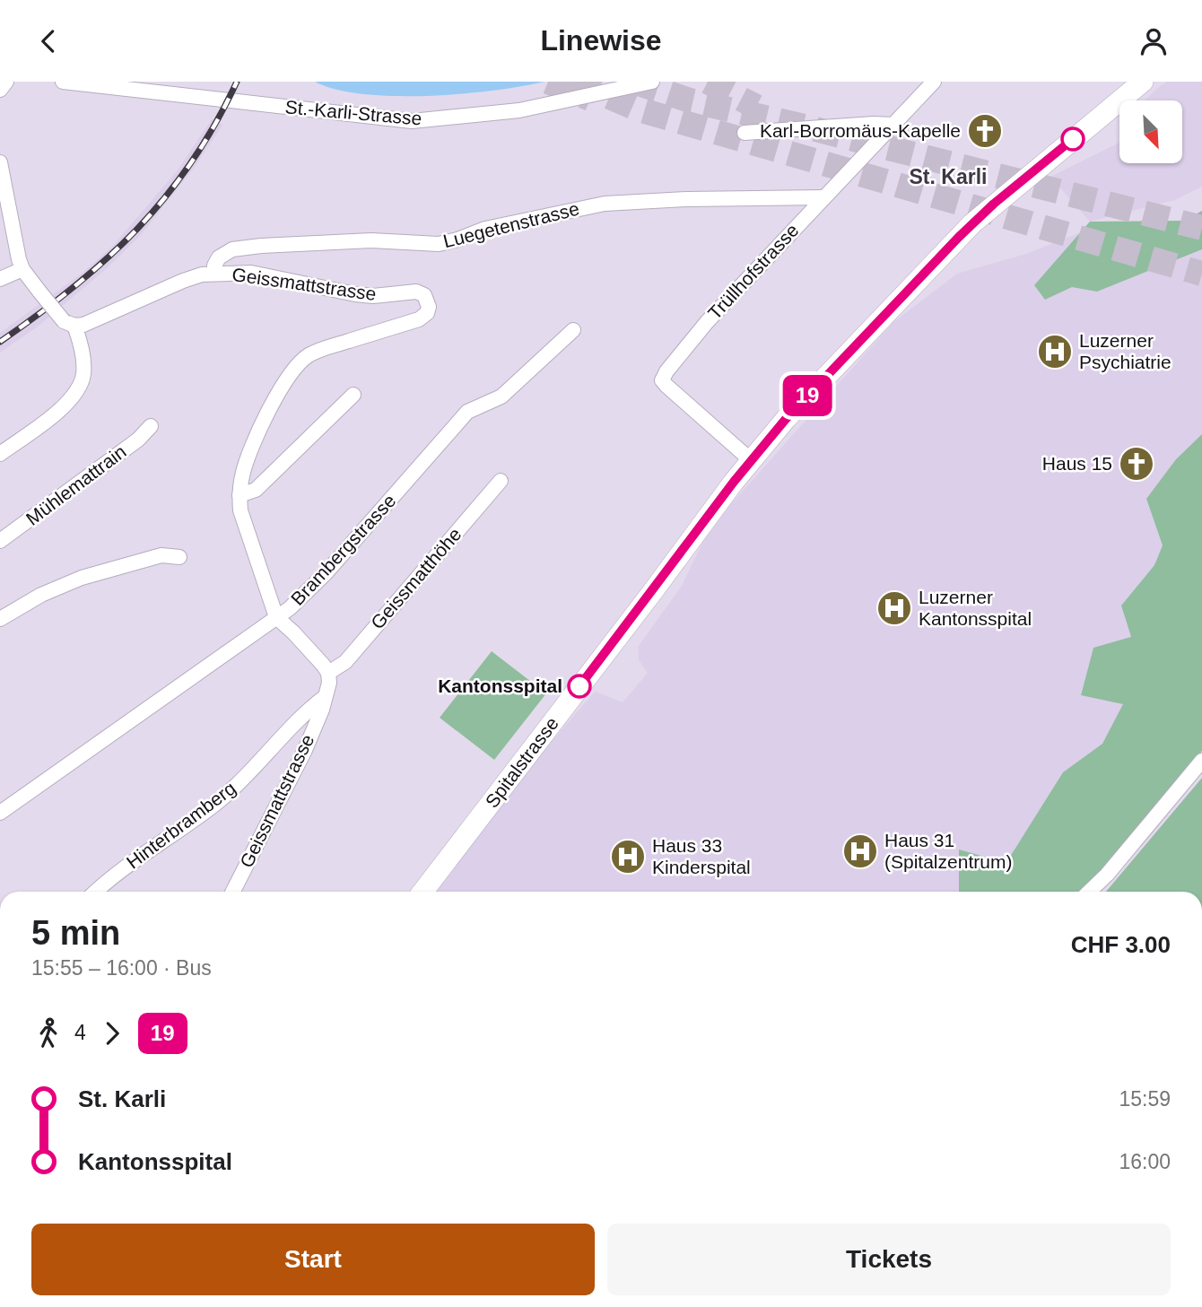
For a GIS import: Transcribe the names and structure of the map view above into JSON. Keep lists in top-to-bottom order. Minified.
{"streets":{"main road":["Spitalstrasse"],"street":["St.-Karli-Strasse","Luegetenstrasse","Trüllhofstrasse","Geissmattstrasse","Mühlemattrain","Brambergstrasse","Geissmatthöhe","Hinterbramberg"]},"crossings":[["Luegetenstrasse","Trüllhofstrasse"],["Luegetenstrasse","Geissmattstrasse"],["Trüllhofstrasse","Spitalstrasse"],["Geissmattstrasse","Brambergstrasse"],["Geissmattstrasse","Geissmatthöhe"],["Geissmattstrasse","Hinterbramberg"]],"districts":["St. Karli"],"places":{"church":["Karl-Borromäus-Kapelle","Haus 15"],"hospital":["Luzerner Psychiatrie","Luzerner Kantonsspital","Haus 31 (Spitalzentrum)","Haus 33 Kinderspital"],"other":["Kantonsspital"]},"lines":["bus line 19"],"north":"bottom right","page":{"header":"Linewise","on_map":"19","heading":["5 min","15:55 – 16:00 · Bus","CHF 3.00"],"legs":["4","19"],"list":[{"name":"St. Karli","value":"15:59"},{"name":"Kantonsspital","value":"16:00"}],"buttons":["Start","Tickets"]}}
